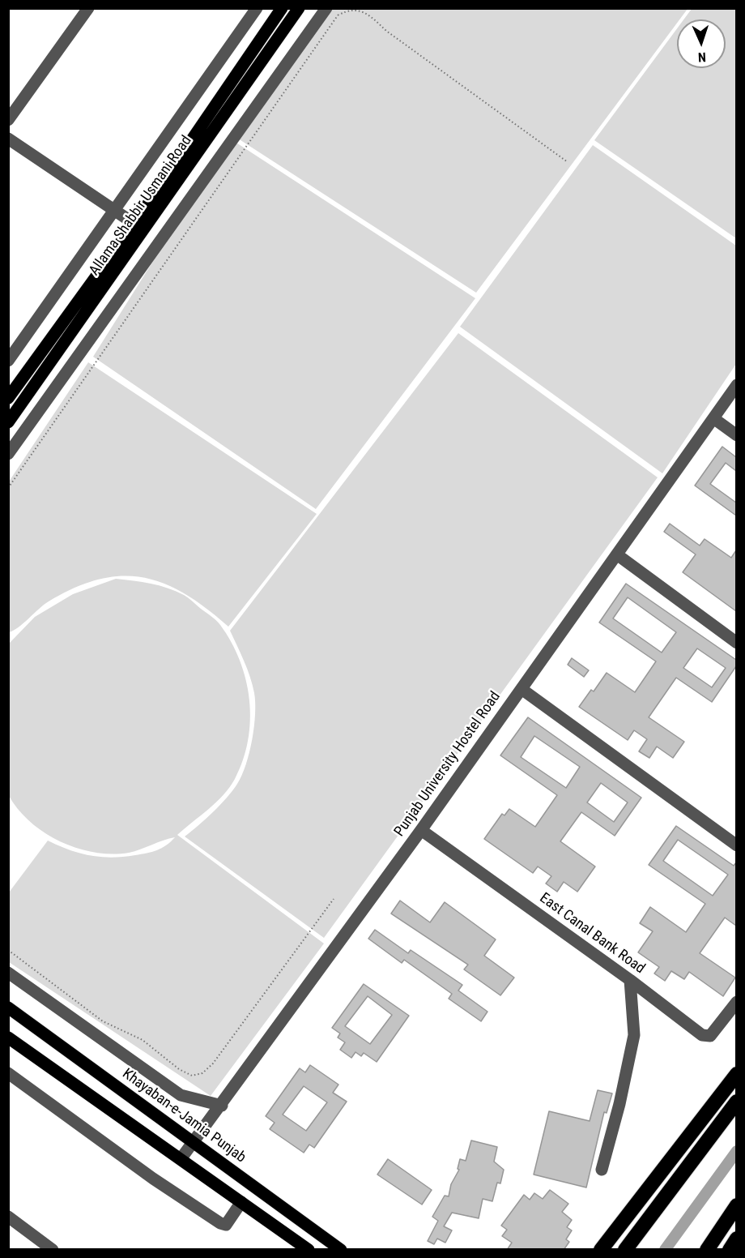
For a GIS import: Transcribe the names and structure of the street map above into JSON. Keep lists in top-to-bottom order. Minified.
{"streets":{"main road":["Allama Shabbir Usmani Road","Khayaban-e-Jamia Punjab"],"street":["Punjab University Hostel Road","East Canal Bank Road"]},"crossings":[["Punjab University Hostel Road","East Canal Bank Road"],["Punjab University Hostel Road","Khayaban-e-Jamia Punjab"]],"north":"bottom"}
